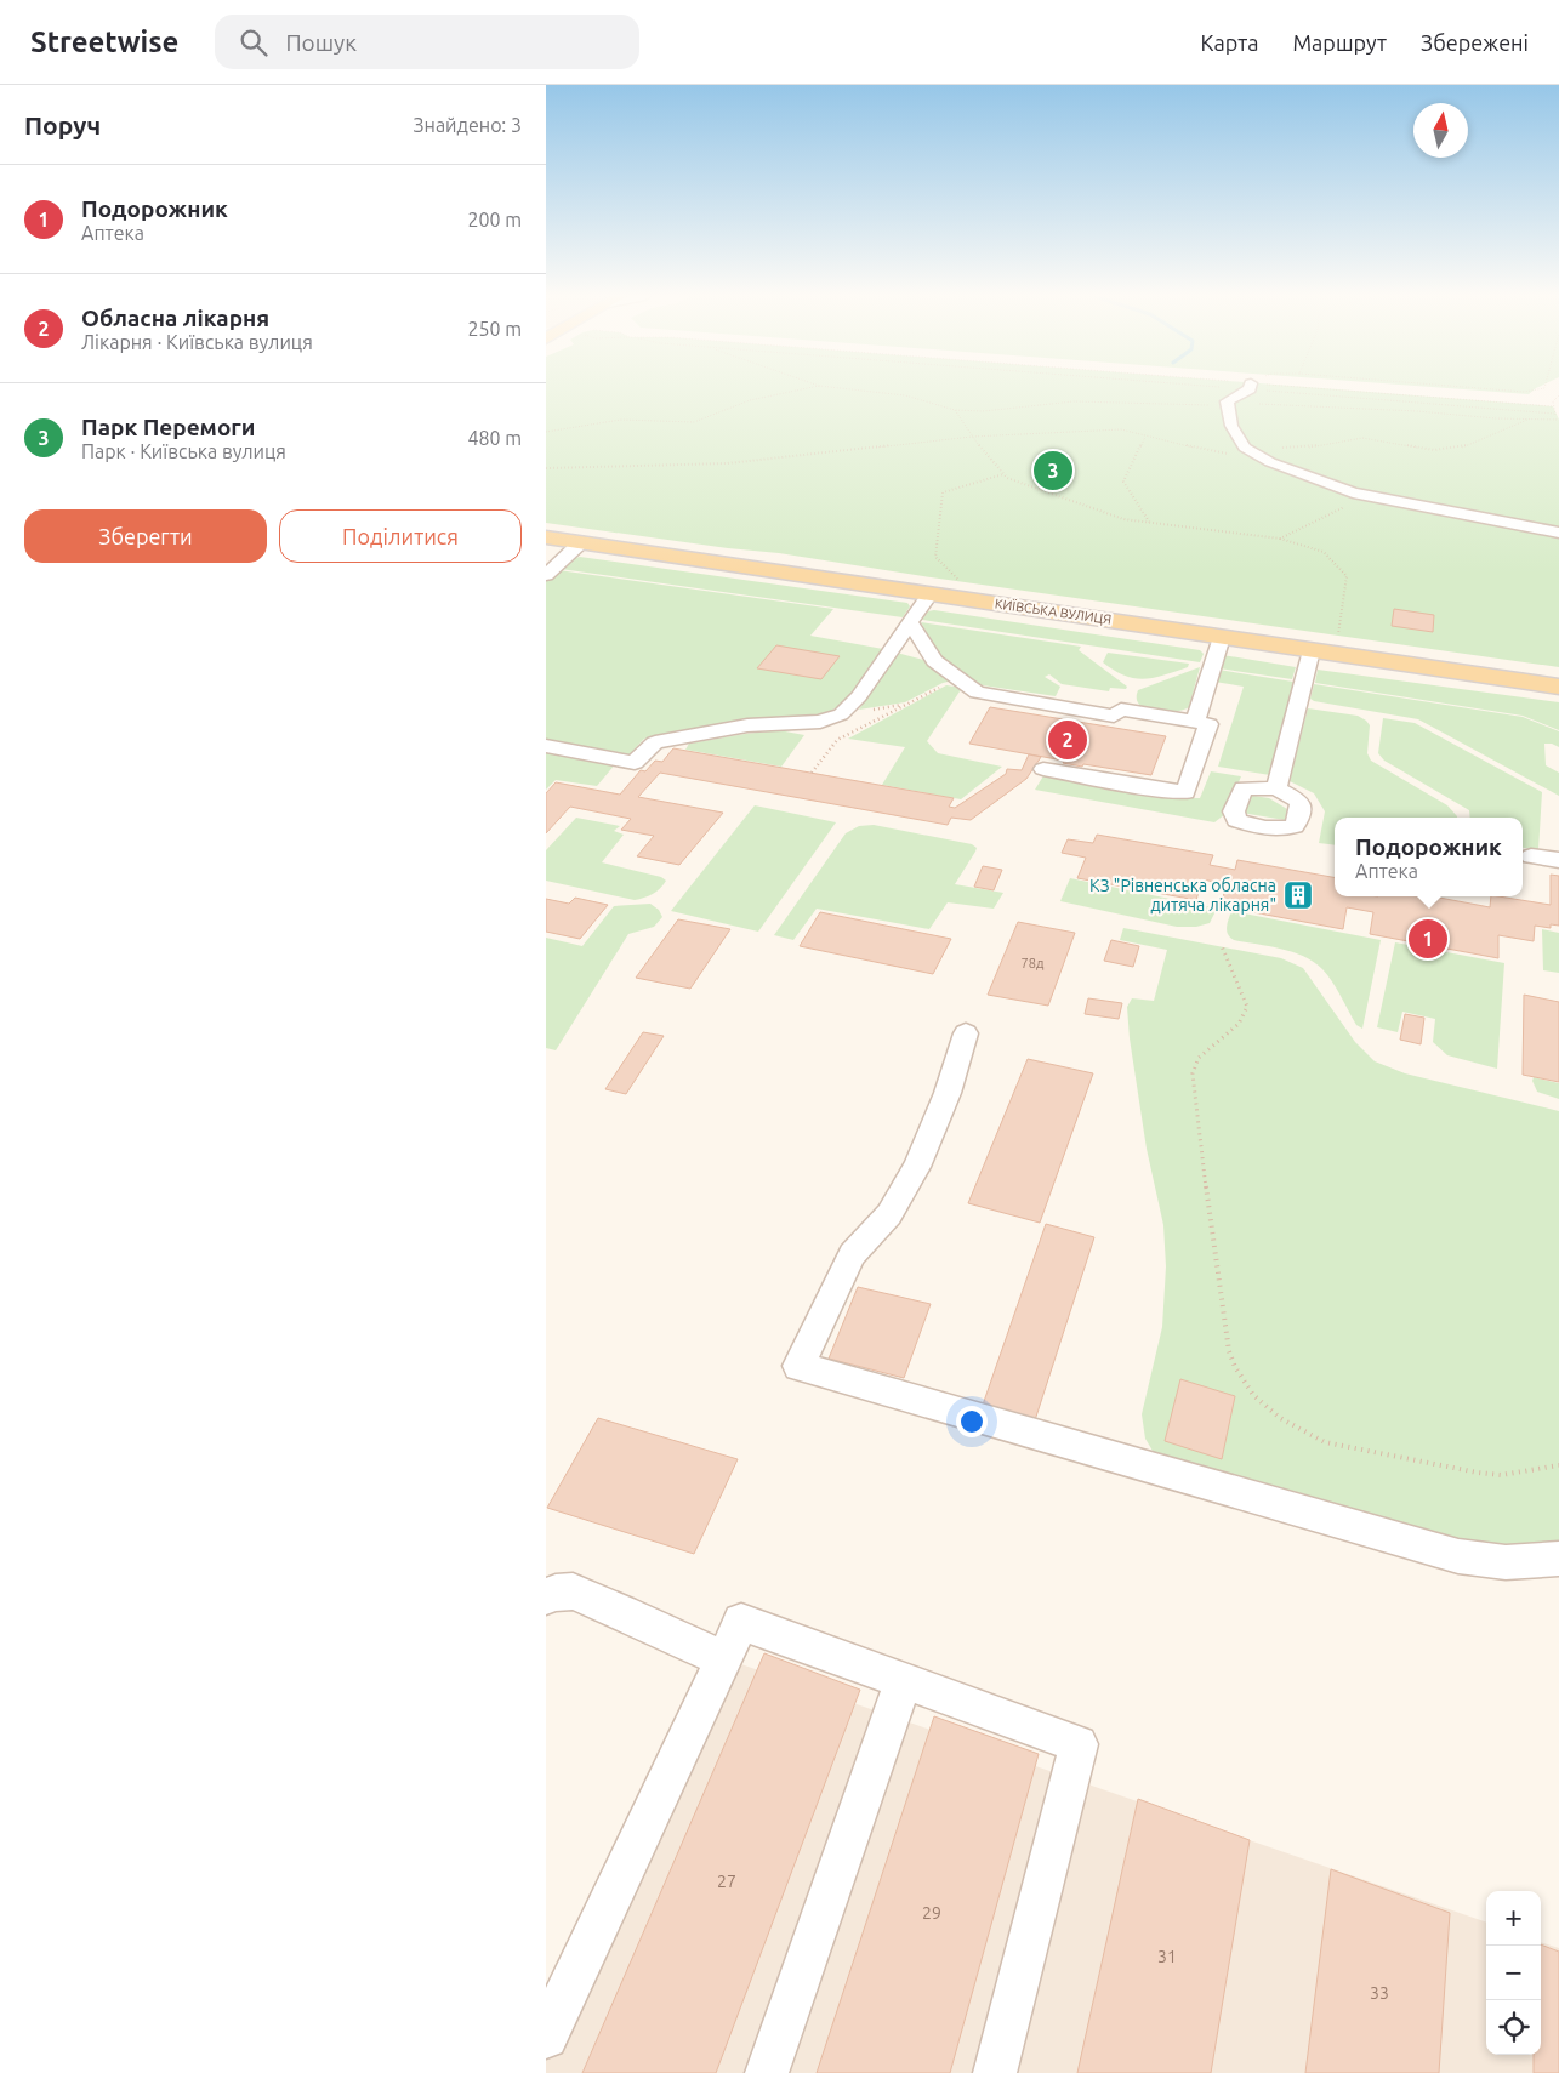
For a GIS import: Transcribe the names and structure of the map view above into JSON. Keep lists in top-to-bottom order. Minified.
{"streets":{"main road":["КИЇВСЬКА ВУЛИЦЯ"]},"places":{"building":["КЗ \"Рівненська обласна дитяча лікарня\""]},"house_numbers":["78д","27","29","31","33"],"north":"top","page":{"header":"Streetwise","search":"Пошук","nav":["Карта","Маршрут","Збережені"],"heading":["Поруч","Знайдено: 3"],"list":[{"mark":"1","name":"Подорожник","note":"Аптека","value":"200 m"},{"mark":"2","name":"Обласна лікарня","note":"Лікарня · Київська вулиця","value":"250 m"},{"mark":"3","name":"Парк Перемоги","note":"Парк · Київська вулиця","value":"480 m"}],"pins":["3","2","1"],"buttons":["Зберегти","Поділитися"],"popup":["Подорожник","Аптека"],"map_buttons":["+","−"]}}
